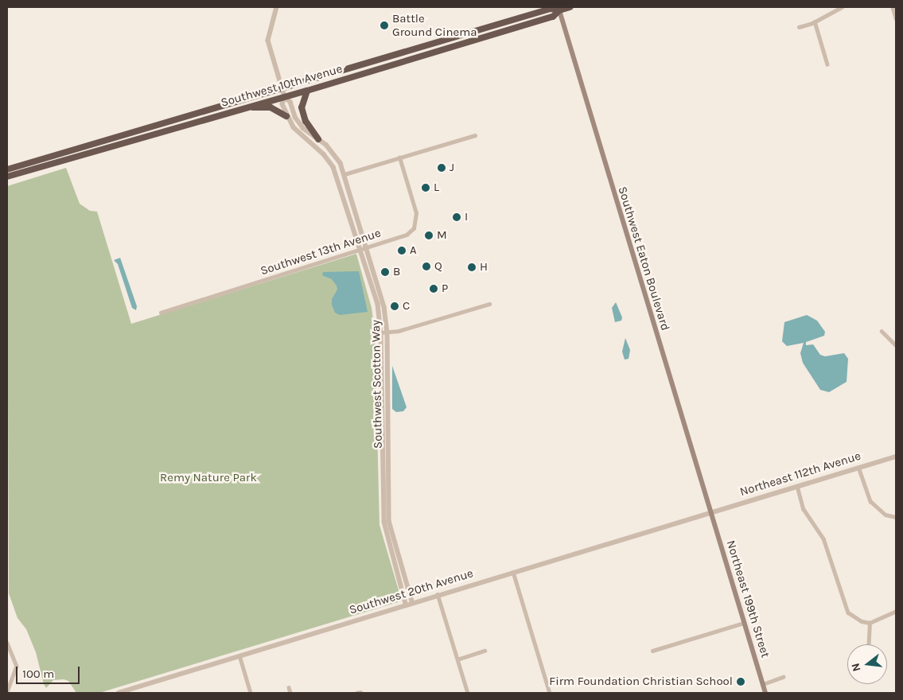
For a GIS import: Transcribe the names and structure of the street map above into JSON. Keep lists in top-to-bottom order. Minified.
{"streets":{"highway":["Southwest 10th Avenue"],"main road":["Southwest Eaton Boulevard","Northeast 199th Street"],"street":["Southwest 13th Avenue","Southwest Scotton Way","Northeast 112th Avenue","Southwest 20th Avenue"]},"crossings":[["Southwest 10th Avenue","Southwest Eaton Boulevard"],["Southwest 10th Avenue","Southwest Scotton Way"],["Southwest 13th Avenue","Southwest Scotton Way"],["Southwest Eaton Boulevard","Northeast 112th Avenue"],["Southwest Eaton Boulevard","Southwest 20th Avenue"],["Southwest Eaton Boulevard","Northeast 199th Street"],["Southwest Scotton Way","Southwest 20th Avenue"],["Northeast 112th Avenue","Southwest 20th Avenue"],["Northeast 112th Avenue","Northeast 199th Street"],["Southwest 20th Avenue","Northeast 199th Street"]],"parks":["Remy Nature Park"],"places":["Battle Ground Cinema","J","L","I","M","A","Q","H","B","P","C","Firm Foundation Christian School"],"scale_bar":"100 m","north":"left"}
